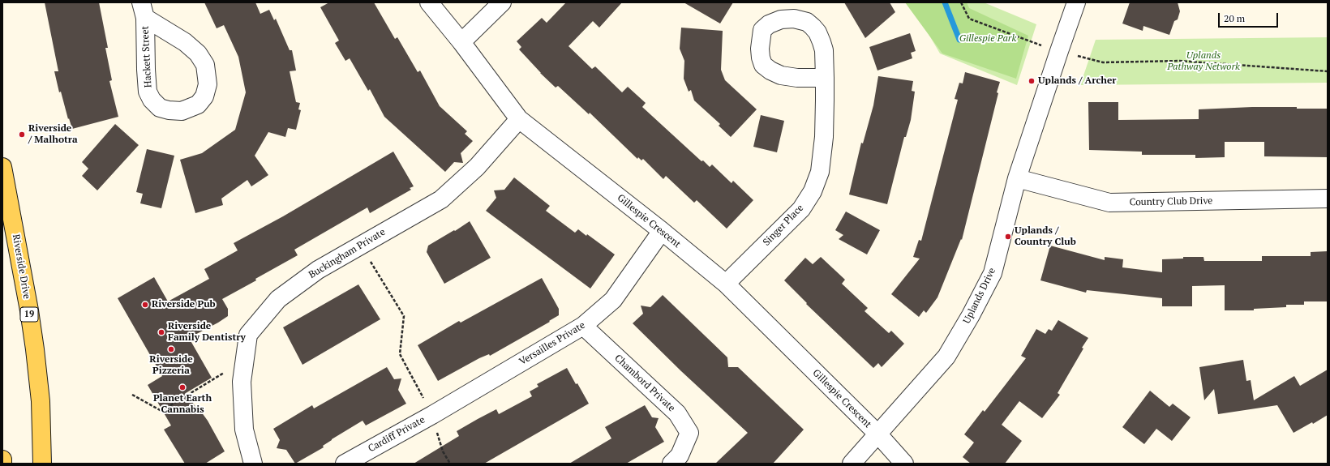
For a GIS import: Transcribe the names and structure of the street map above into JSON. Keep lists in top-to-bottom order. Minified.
{"streets":{"main road":["Riverside Drive","19"],"street":["Hackett Street","Country Club Drive","Gillespie Crescent","Singer Place","Buckingham Private","Uplands Drive","Versailles Private","Chambord Private","Cardiff Private"]},"crossings":[["Country Club Drive","Uplands Drive"],["Gillespie Crescent","Singer Place"],["Gillespie Crescent","Buckingham Private"],["Gillespie Crescent","Uplands Drive"],["Gillespie Crescent","Versailles Private"],["Versailles Private","Chambord Private"],["Versailles Private","Cardiff Private"]],"parks":["Gillespie Park","Uplands Pathway Network"],"places":["Uplands / Archer","Riverside / Malhotra","Uplands / Country Club","Riverside Pub","Riverside Family Dentistry","Riverside Pizzeria","Planet Earth Cannabis"],"scale_bar":"20 m"}
